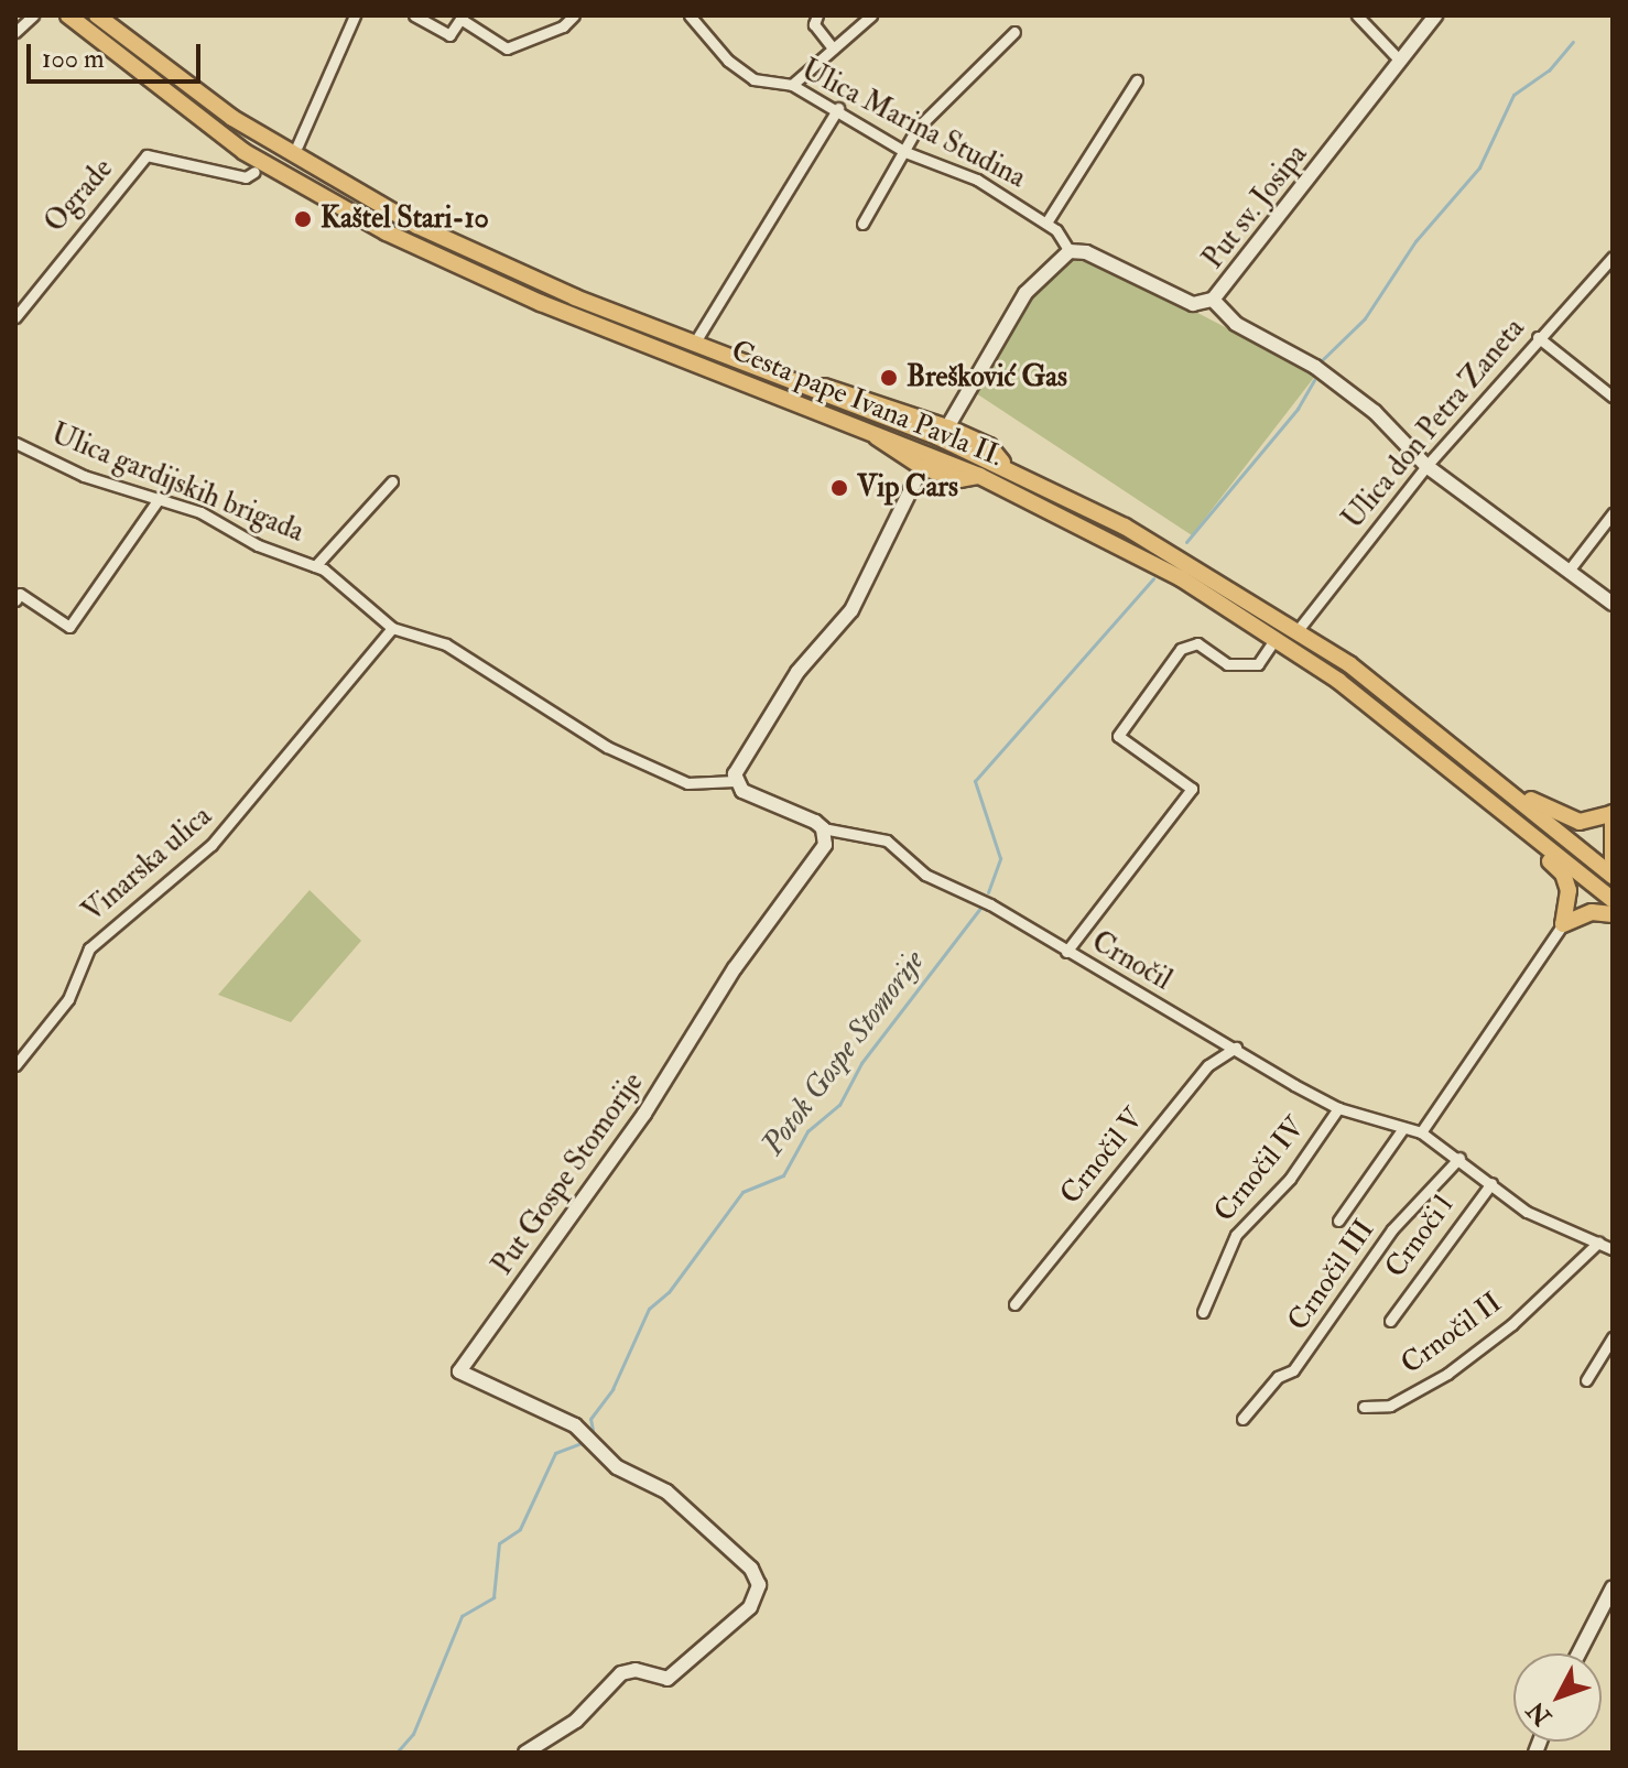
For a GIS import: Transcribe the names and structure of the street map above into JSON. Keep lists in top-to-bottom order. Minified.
{"streets":{"main road":["Cesta pape Ivana Pavla II."],"street":["Ulica Marina Studina","Ograde","Put sv. Josipa","Ulica don Petra Zaneta","Ulica gardijskih brigada","Vinarska ulica","Crnočil","Crnočil V","Crnočil IV","Put Gospe Stomorije","Crnoči l","Crnočil III","Crnočil II"]},"crossings":[["Ulica Marina Studina","Put sv. Josipa"],["Cesta pape Ivana Pavla II.","Ulica don Petra Zaneta"],["Ulica gardijskih brigada","Vinarska ulica"],["Crnočil","Crnočil V"],["Crnočil","Crnočil IV"],["Crnočil","Put Gospe Stomorije"],["Crnočil","Crnoči l"],["Crnoči l","Crnočil III"],["Crnoči l","Crnočil II"]],"water":["Potok Gospe Stomorije"],"places":["Kaštel Stari-10","Brešković Gas","Vip Cars"],"scale_bar":"100 m","north":"bottom left"}
